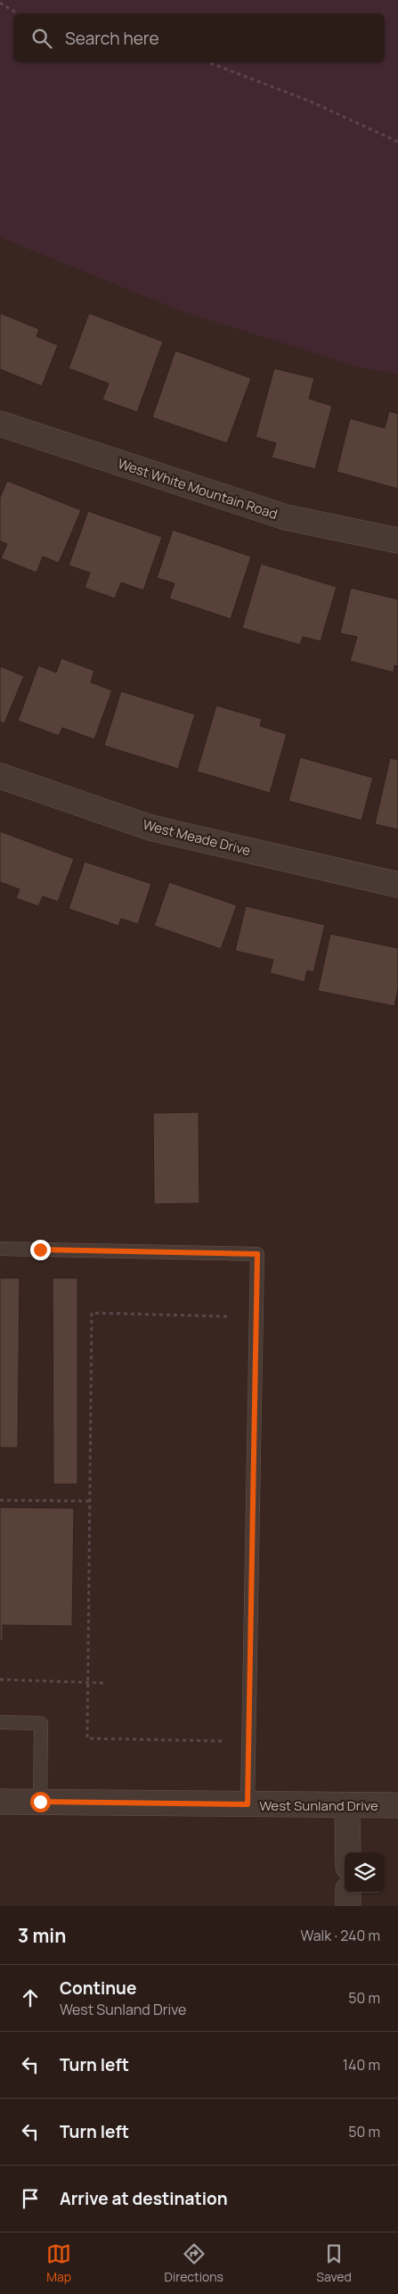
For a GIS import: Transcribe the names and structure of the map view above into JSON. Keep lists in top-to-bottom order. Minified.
{"streets":{"street":["West White Mountain Road","West Meade Drive","West Sunland Drive"]},"page":{"search":"Search here","heading":["3 min","Walk · 240 m"],"list":[["Continue","West Sunland Drive","50 m"],["Turn left","140 m"],["Turn left","50 m"],"Arrive at destination"],"nav":["Map","Directions","Saved"]}}
